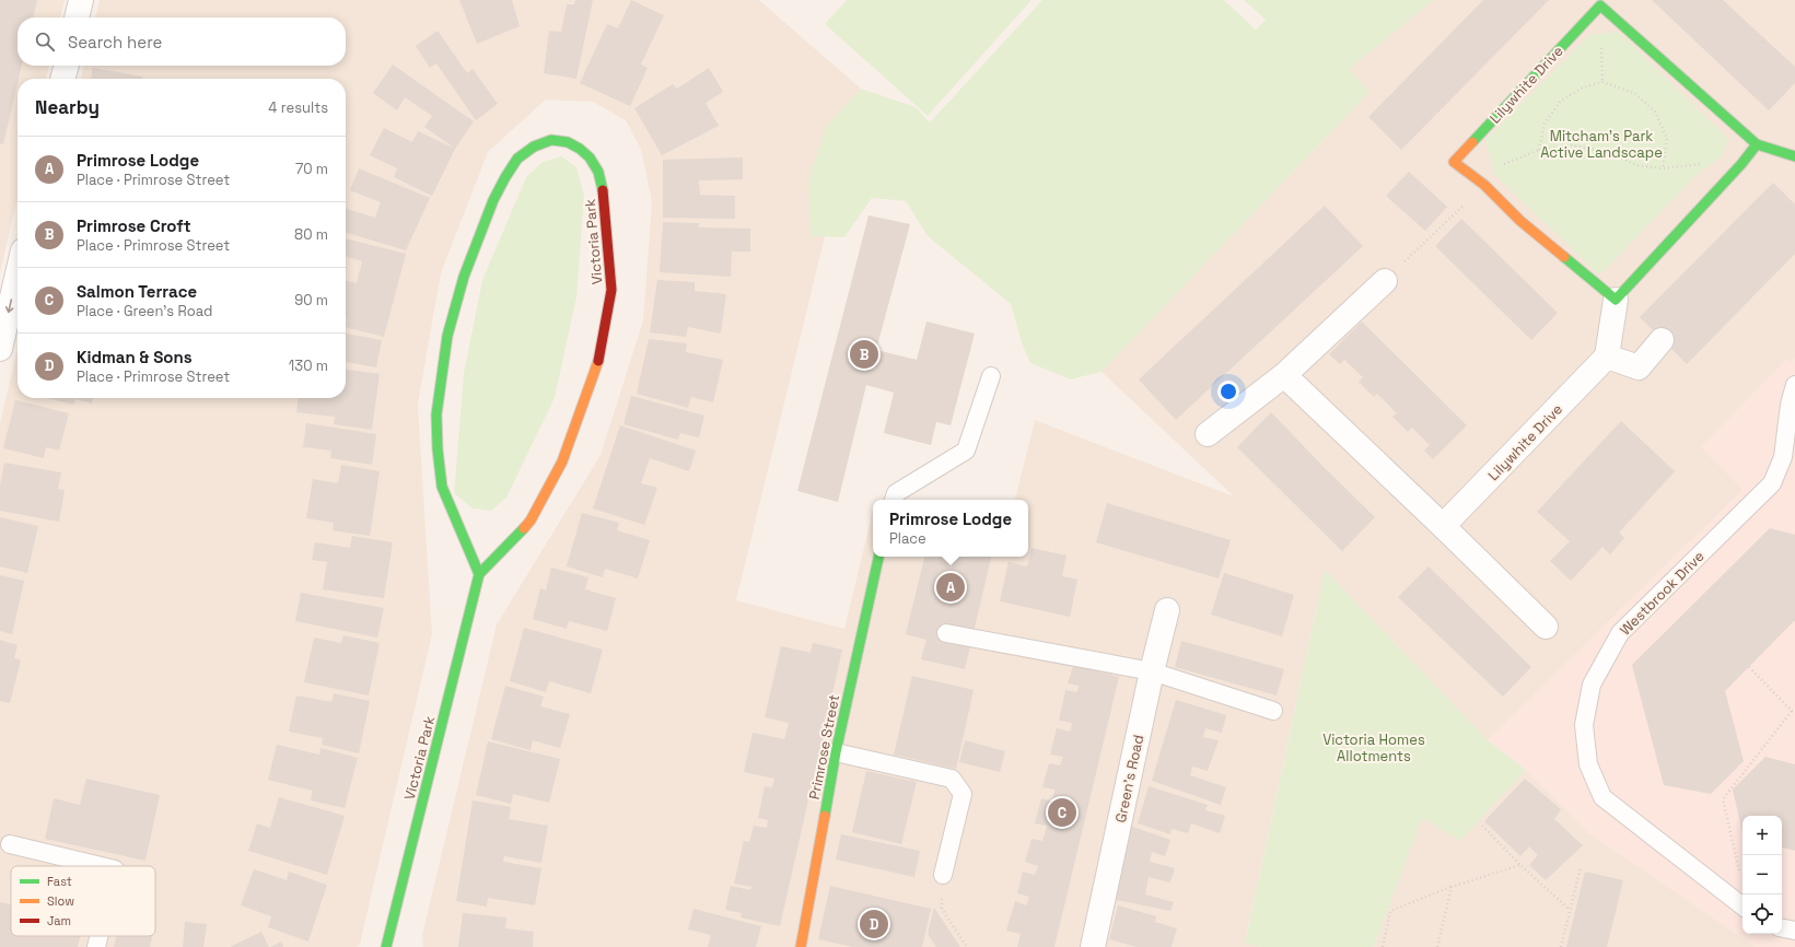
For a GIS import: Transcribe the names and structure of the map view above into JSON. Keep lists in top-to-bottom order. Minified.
{"streets":{"street":["Lilywhite Drive","Victoria Park","Primrose Street","Green's Road"],"lane":["Westbrook Drive"]},"parks":["Mitcham’s Park Active Landscape","Victoria Homes Allotments"],"legend":["Fast","Slow","Jam"],"page":{"search":"Search here","heading":["Nearby","4 results"],"list":[{"mark":"A","name":"Primrose Lodge","note":"Place · Primrose Street","value":"70 m"},{"mark":"B","name":"Primrose Croft","note":"Place · Primrose Street","value":"80 m"},{"mark":"C","name":"Salmon Terrace","note":"Place · Green's Road","value":"90 m"},{"mark":"D","name":"Kidman & Sons","note":"Place · Primrose Street","value":"130 m"}],"pins":["B","A","C","D"],"popup":["Primrose Lodge","Place"],"map_buttons":["+","−"]}}
